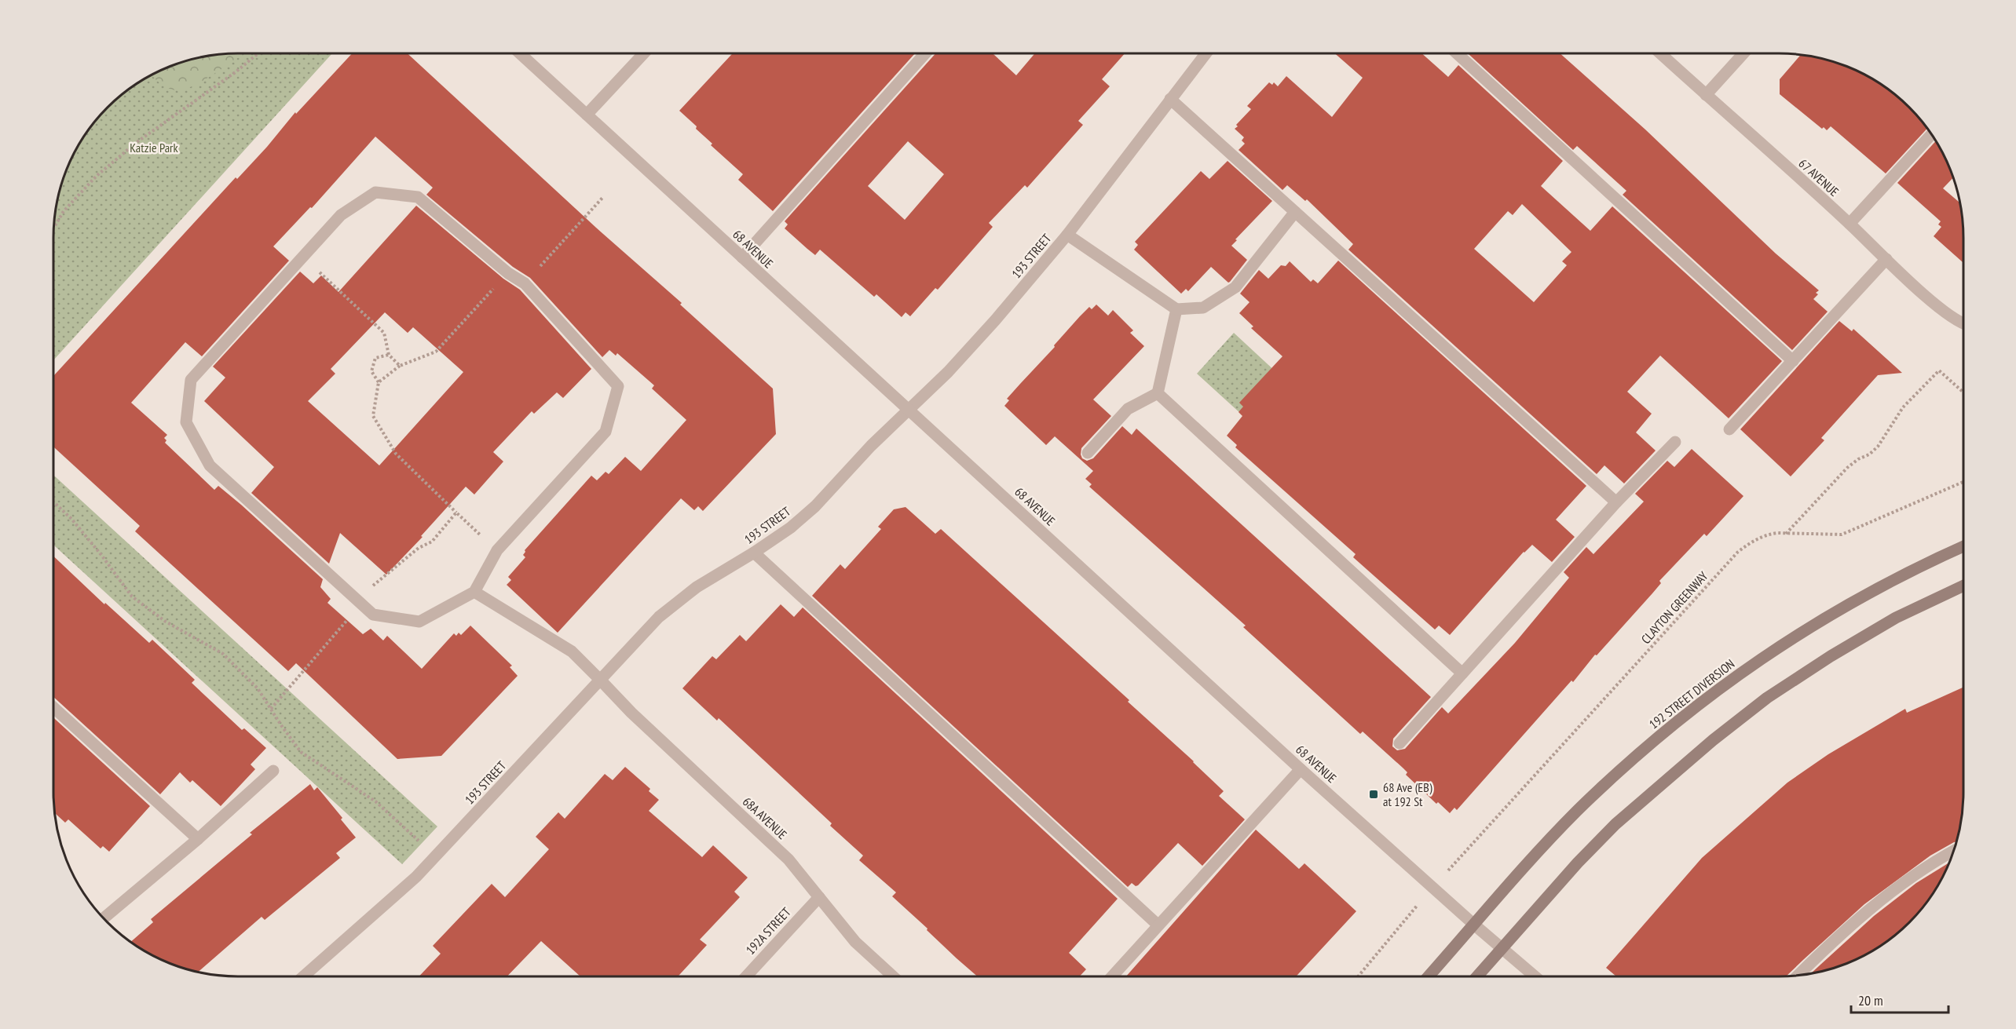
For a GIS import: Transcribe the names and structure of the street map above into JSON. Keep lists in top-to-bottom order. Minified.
{"streets":{"main road":["192 STREET DIVERSION"],"street":["67 AVENUE","68 AVENUE","193 STREET","68A AVENUE","192A STREET"],"path":["CLAYTON GREENWAY"]},"crossings":[["68 AVENUE","193 STREET"],["68 AVENUE","192 STREET DIVERSION"],["193 STREET","68A AVENUE"],["68A AVENUE","192A STREET"]],"parks":["Katzie Park"],"places":{"transit":["68 Ave (EB) at 192 St"]},"scale_bar":"20 m"}
